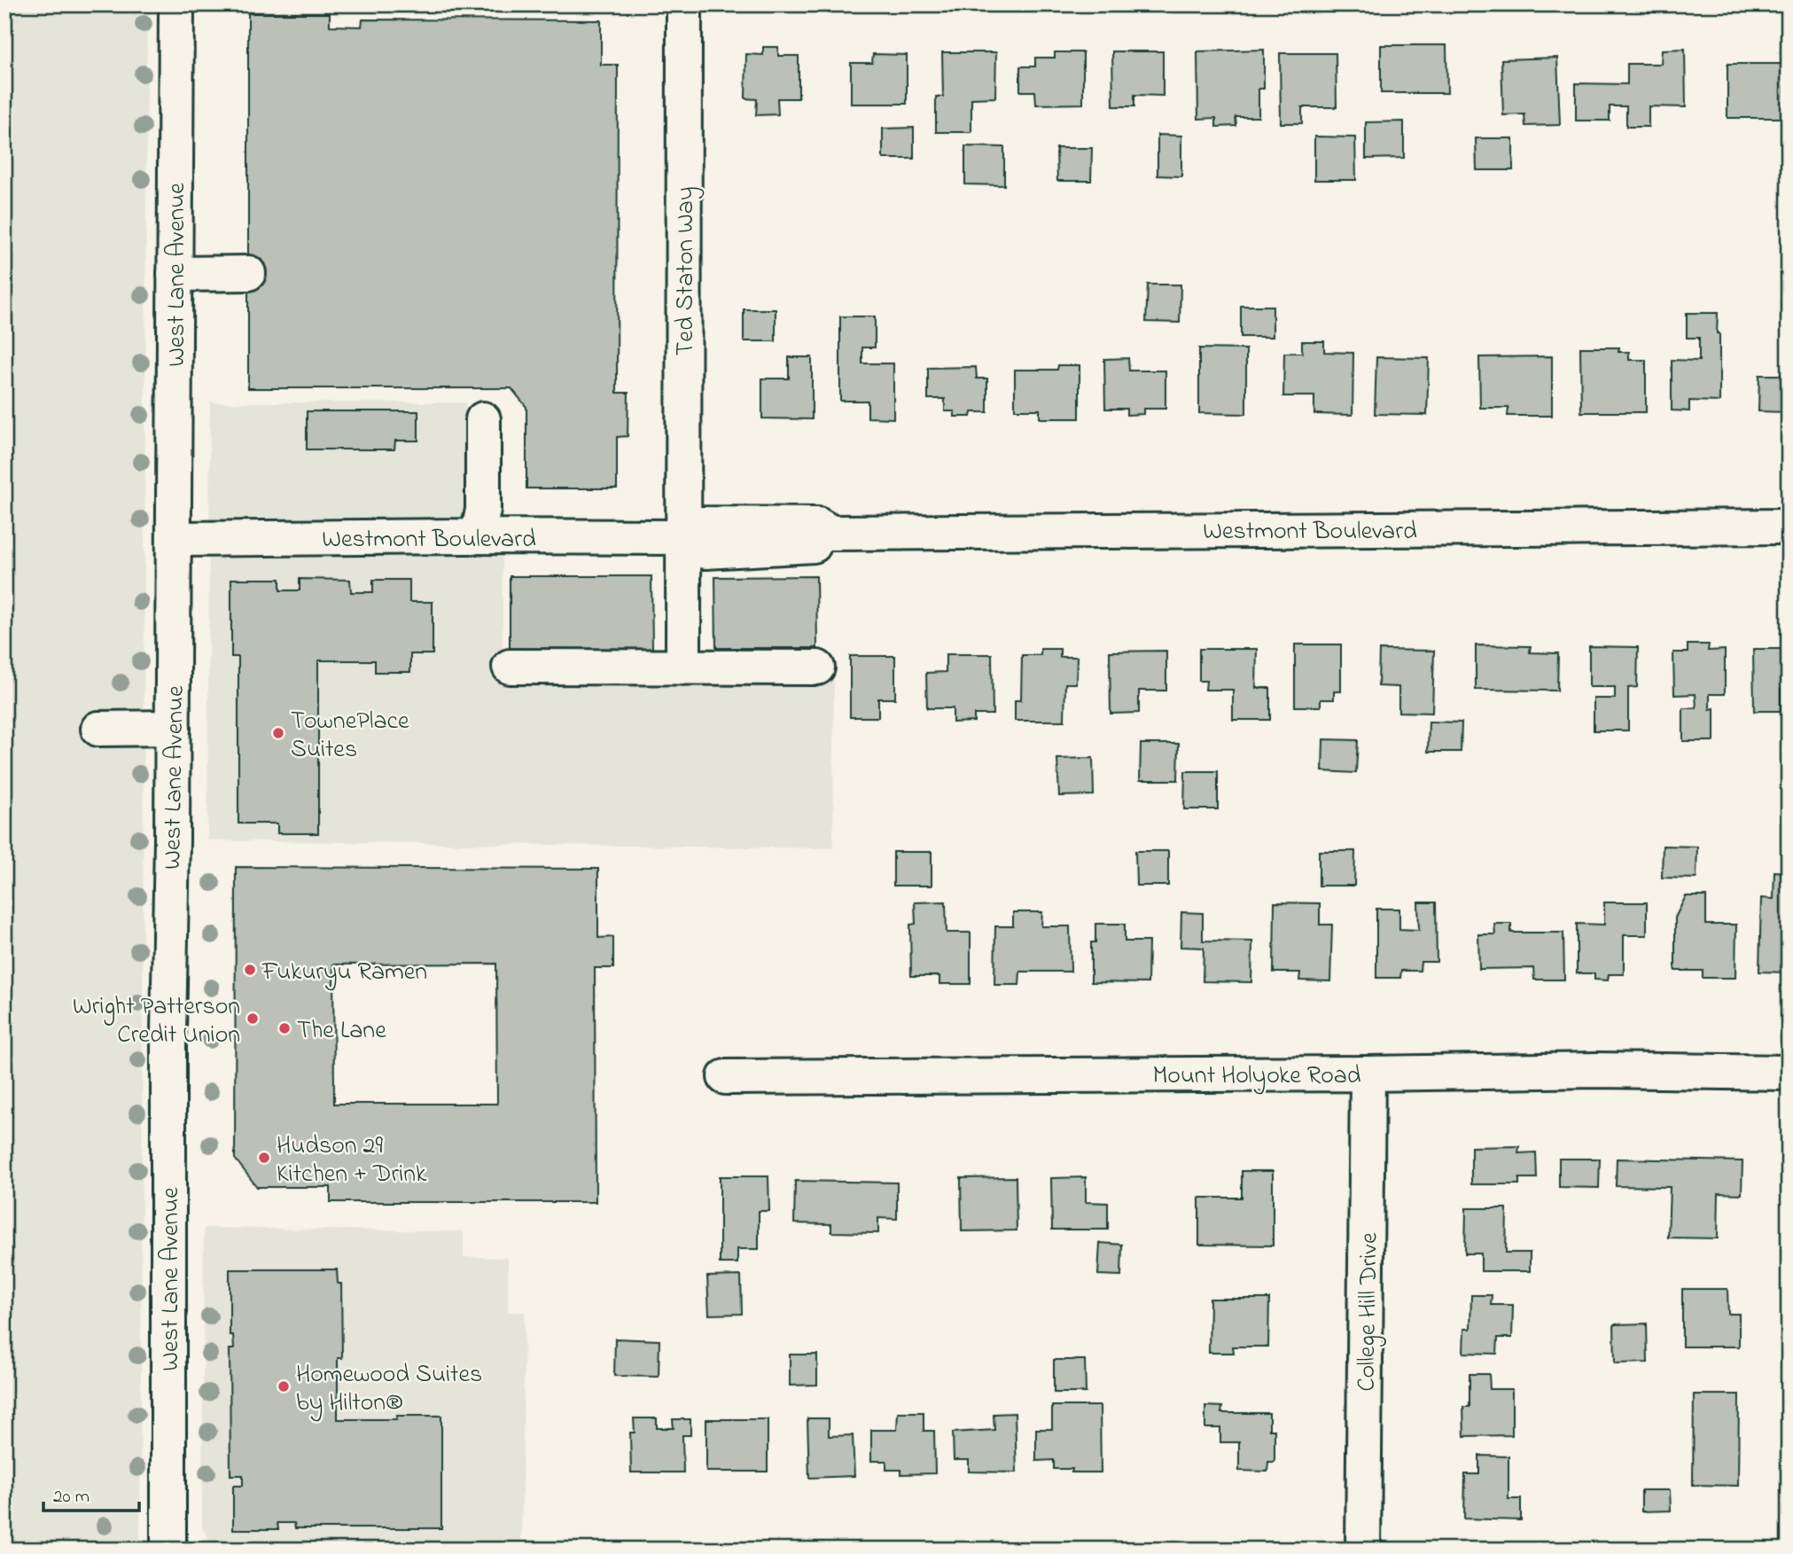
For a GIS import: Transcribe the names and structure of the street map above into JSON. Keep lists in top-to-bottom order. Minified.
{"streets":{"street":["Ted Staton Way","West Lane Avenue","Westmont Boulevard","Mount Holyoke Road","College Hill Drive"]},"crossings":[["Ted Staton Way","Westmont Boulevard"],["West Lane Avenue","Westmont Boulevard"],["Mount Holyoke Road","College Hill Drive"]],"places":["TownePlace Suites","Fukuryu Ramen","Wright Patterson Credit Union","The Lane","Hudson 29 Kitchen + Drink","Homewood Suites by Hilton®"],"scale_bar":"20 m"}
